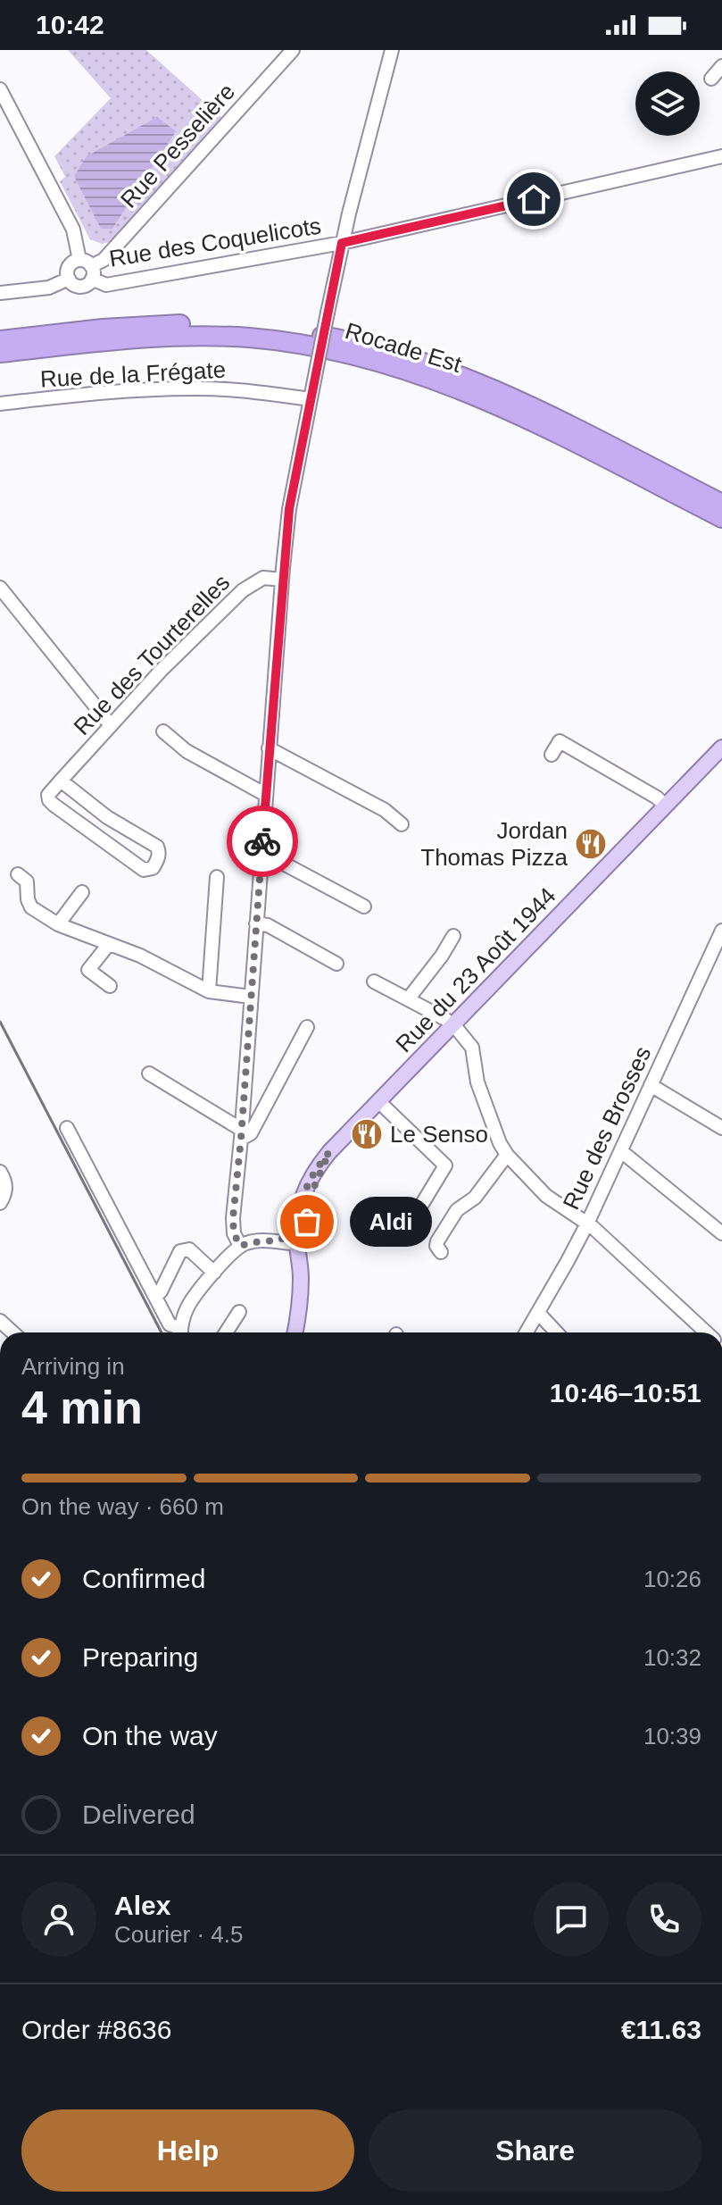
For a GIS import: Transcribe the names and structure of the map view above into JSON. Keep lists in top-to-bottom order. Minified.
{"streets":{"highway":["Rocade Est"],"main road":["Rue du 23 Août 1944"],"street":["Rue Pesselière","Rue des Coquelicots","Rue de la Frégate","Rue des Tourterelles","Rue des Brosses"]},"crossings":[["Rue Pesselière","Rue des Coquelicots"]],"places":{"restaurant":["Jordan Thomas Pizza","Le Senso"],"other":["Aldi"]},"page":{"status":"10:42","bubble":"Aldi","heading":["4 min","Arriving in","10:46–10:51"],"panel":["Alex","Courier · 4.5","Order #8636","€11.63"],"bar":"On the way · 660 m","list":[["Confirmed","10:26"],["Preparing","10:32"],["On the way","10:39"],"Delivered"],"buttons":["Help","Share"]}}
